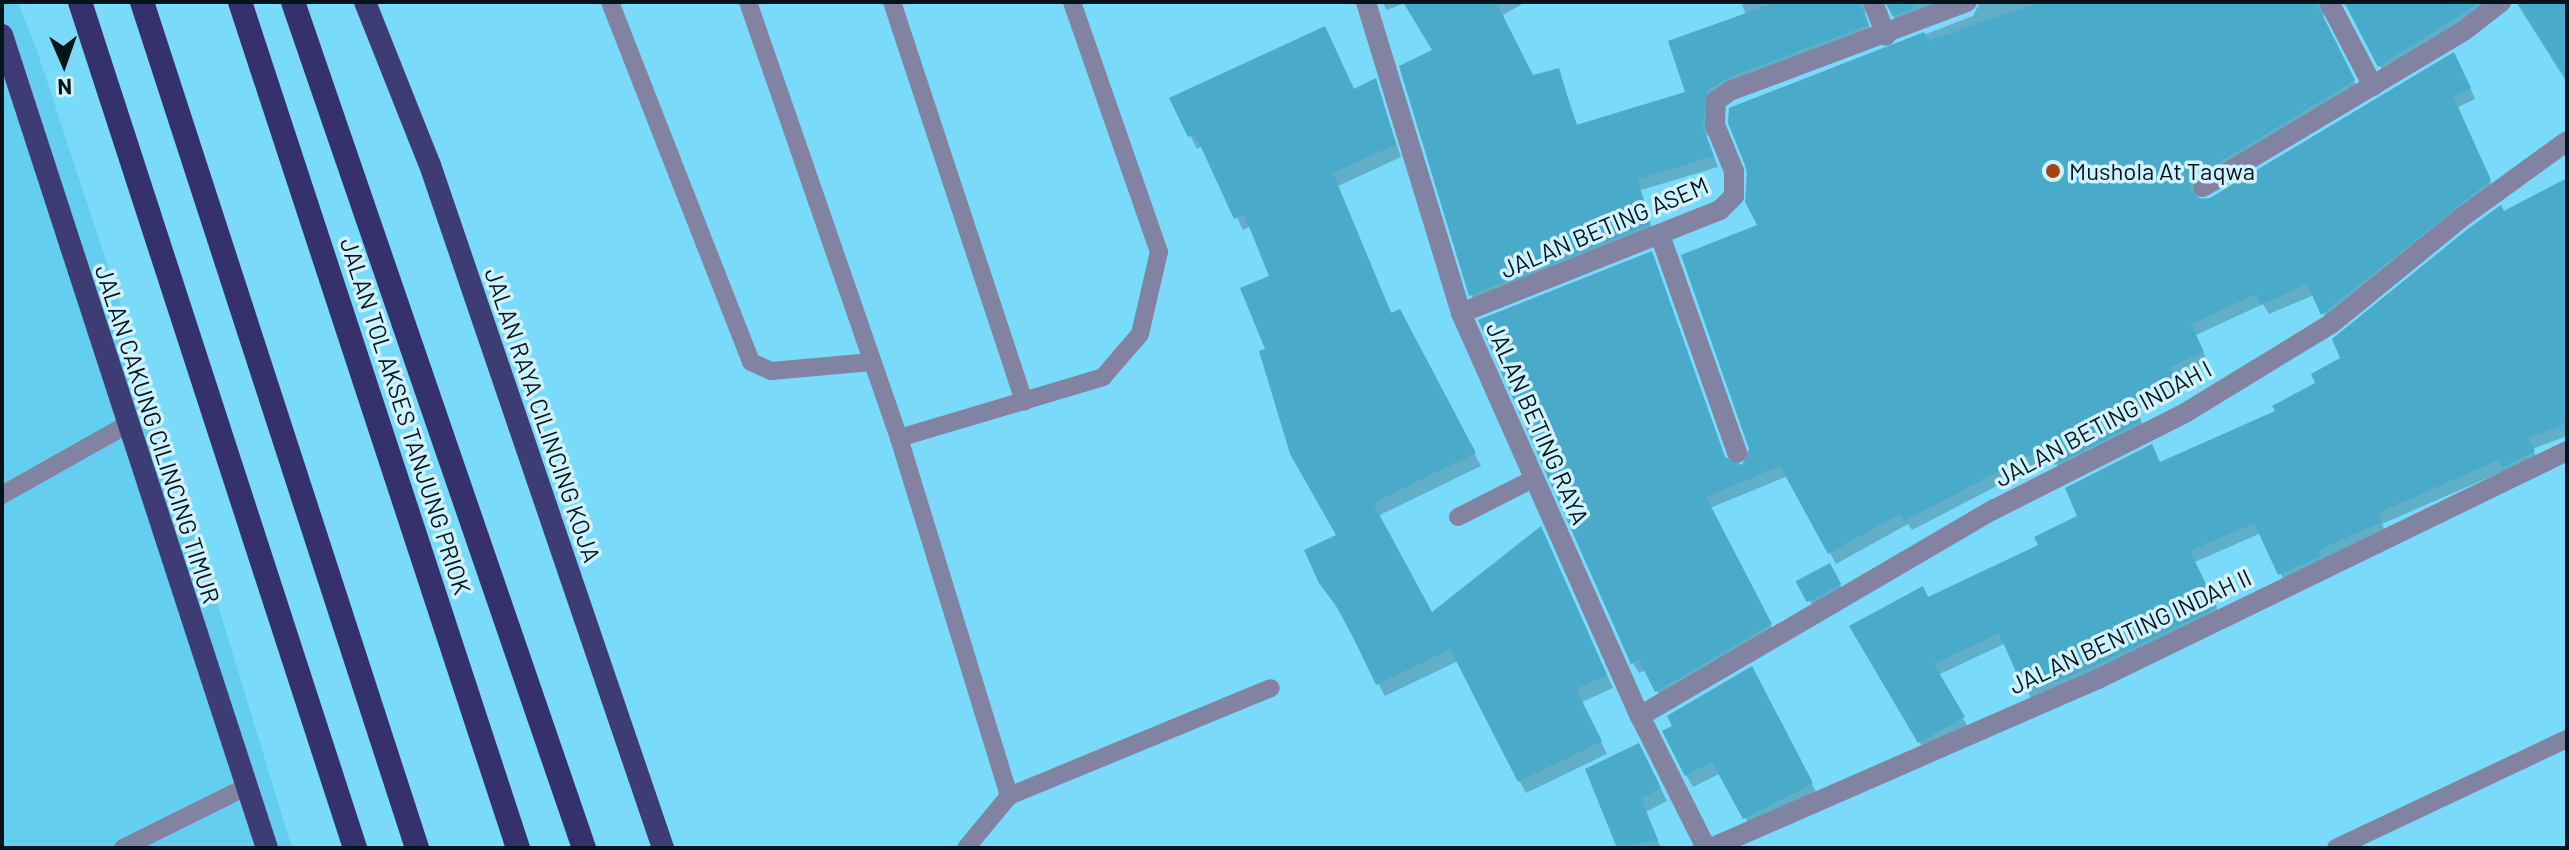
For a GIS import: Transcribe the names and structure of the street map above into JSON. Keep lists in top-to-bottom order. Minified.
{"streets":{"highway":["JALAN RAYA CILINCING KOJA","JALAN TOL AKSES TANJUNG PRIOK","JALAN CAKUNG CILINCING TIMUR"],"street":["JALAN BETING ASEM","JALAN BETING RAYA","JALAN BETING INDAH I","JALAN BENTING INDAH II"]},"crossings":[["JALAN BETING ASEM","JALAN BETING RAYA"],["JALAN BETING RAYA","JALAN BETING INDAH I"],["JALAN BETING RAYA","JALAN BENTING INDAH II"]],"places":["Mushola At Taqwa"],"north":"bottom"}
